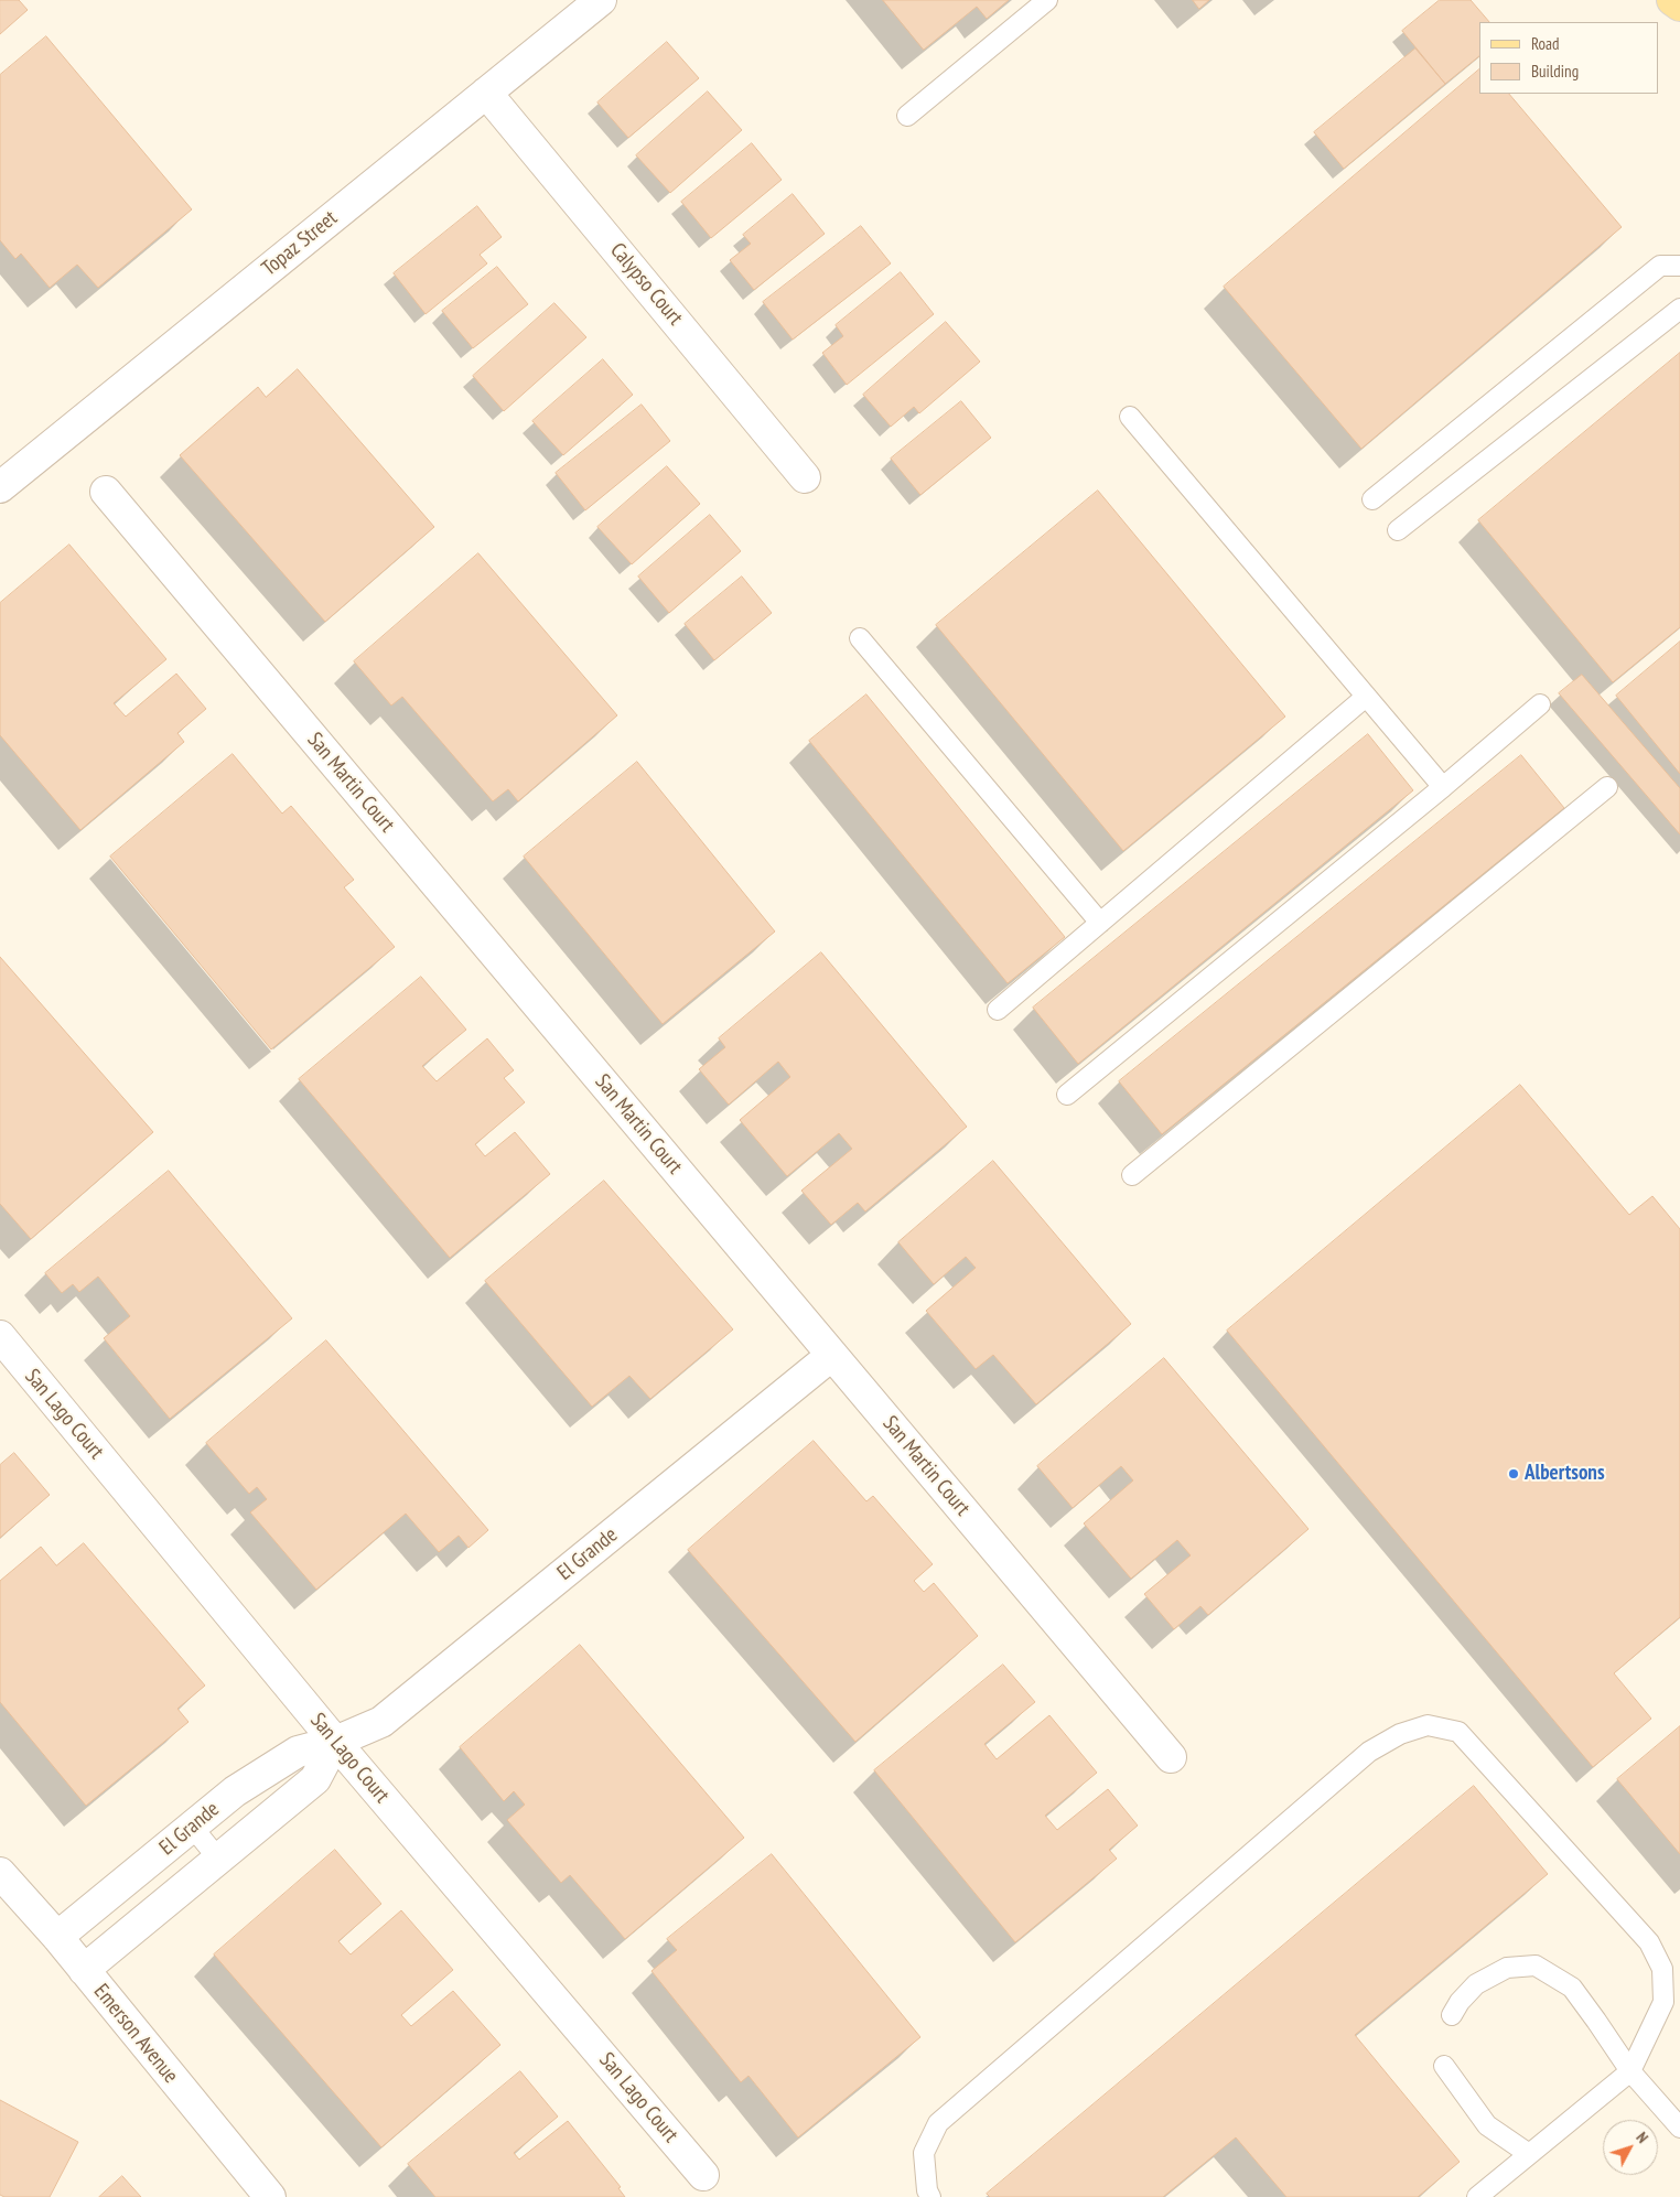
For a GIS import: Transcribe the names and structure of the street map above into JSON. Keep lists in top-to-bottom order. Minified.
{"streets":{"street":["Topaz Street","Calypso Court","San Martin Court","San Lago Court","El Grande","Emerson Avenue"]},"crossings":[["Topaz Street","Calypso Court"],["San Martin Court","El Grande"],["San Lago Court","El Grande"],["El Grande","Emerson Avenue"]],"places":["Albertsons"],"legend":["Road","Building"],"north":"top right"}
